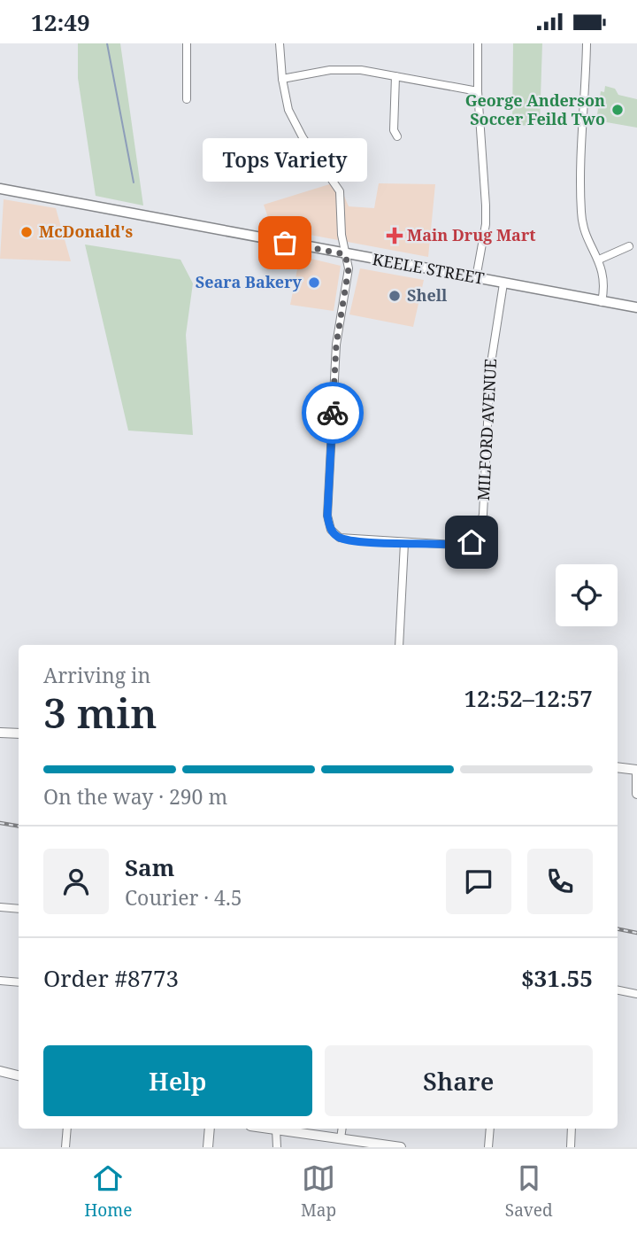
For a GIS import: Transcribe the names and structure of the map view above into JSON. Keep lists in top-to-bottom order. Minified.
{"streets":{"main road":["KEELE STREET"],"street":["MILFORD AVENUE"]},"crossings":[["KEELE STREET","MILFORD AVENUE"]],"places":{"other":["George Anderson Soccer Feild Two","McDonald's","Tops Variety","Seara Bakery","Shell"],"health":["Main Drug Mart"]},"page":{"status":"12:49","bubble":"Tops Variety","heading":["3 min","Arriving in","12:52–12:57"],"panel":["Sam","Courier · 4.5","Order #8773","$31.55"],"bar":"On the way · 290 m","buttons":["Help","Share"],"tabs":["Home","Map","Saved"]}}
